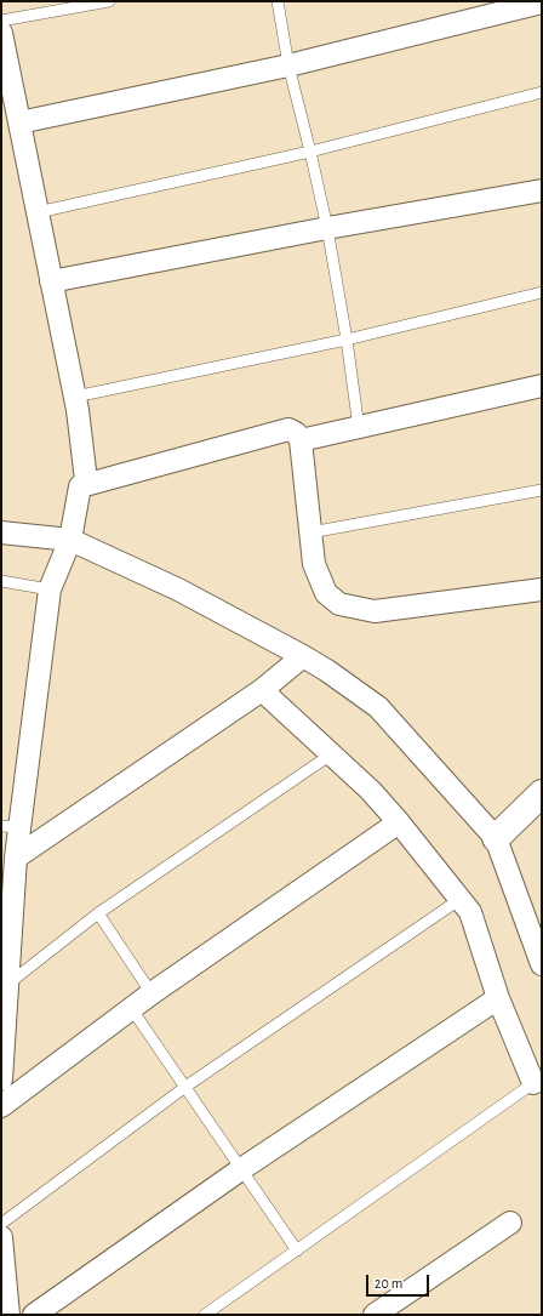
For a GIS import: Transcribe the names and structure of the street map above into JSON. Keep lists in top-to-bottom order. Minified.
{"scale_bar":"20 m"}
